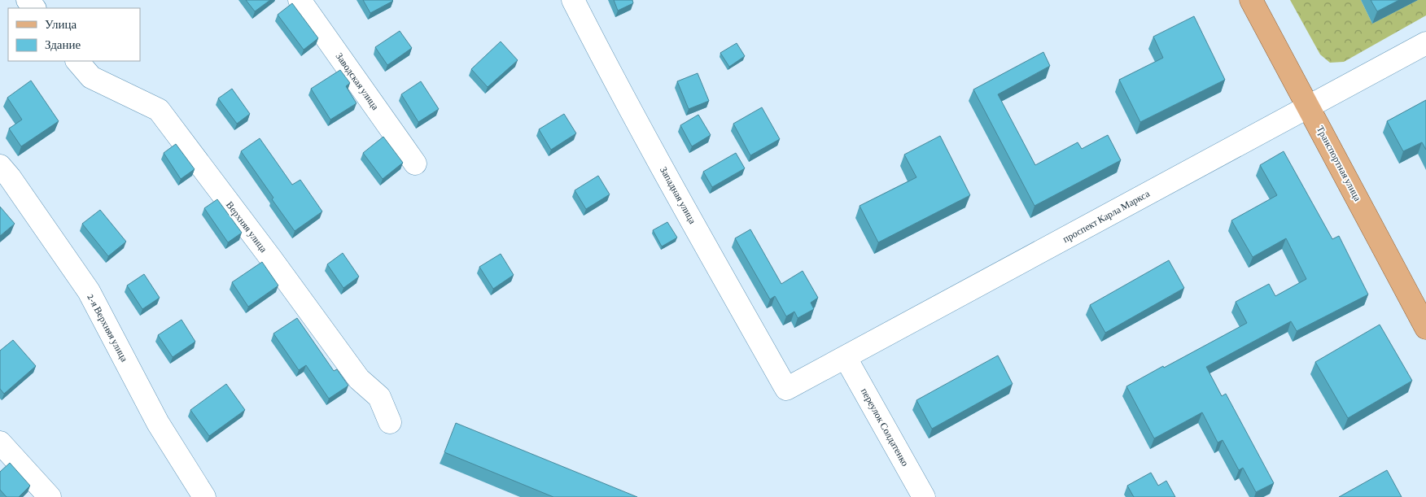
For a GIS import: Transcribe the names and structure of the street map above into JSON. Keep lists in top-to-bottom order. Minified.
{"streets":{"main road":["Транспортная улица"],"street":["Заводская улица","Западная улица","проспект Карла Маркса","Верхняя улица","2-я Верхняя улица","переулок Солдатенко"]},"crossings":[["Транспортная улица","проспект Карла Маркса"],["Западная улица","проспект Карла Маркса"],["проспект Карла Маркса","переулок Солдатенко"]],"legend":["Улица","Здание"]}
